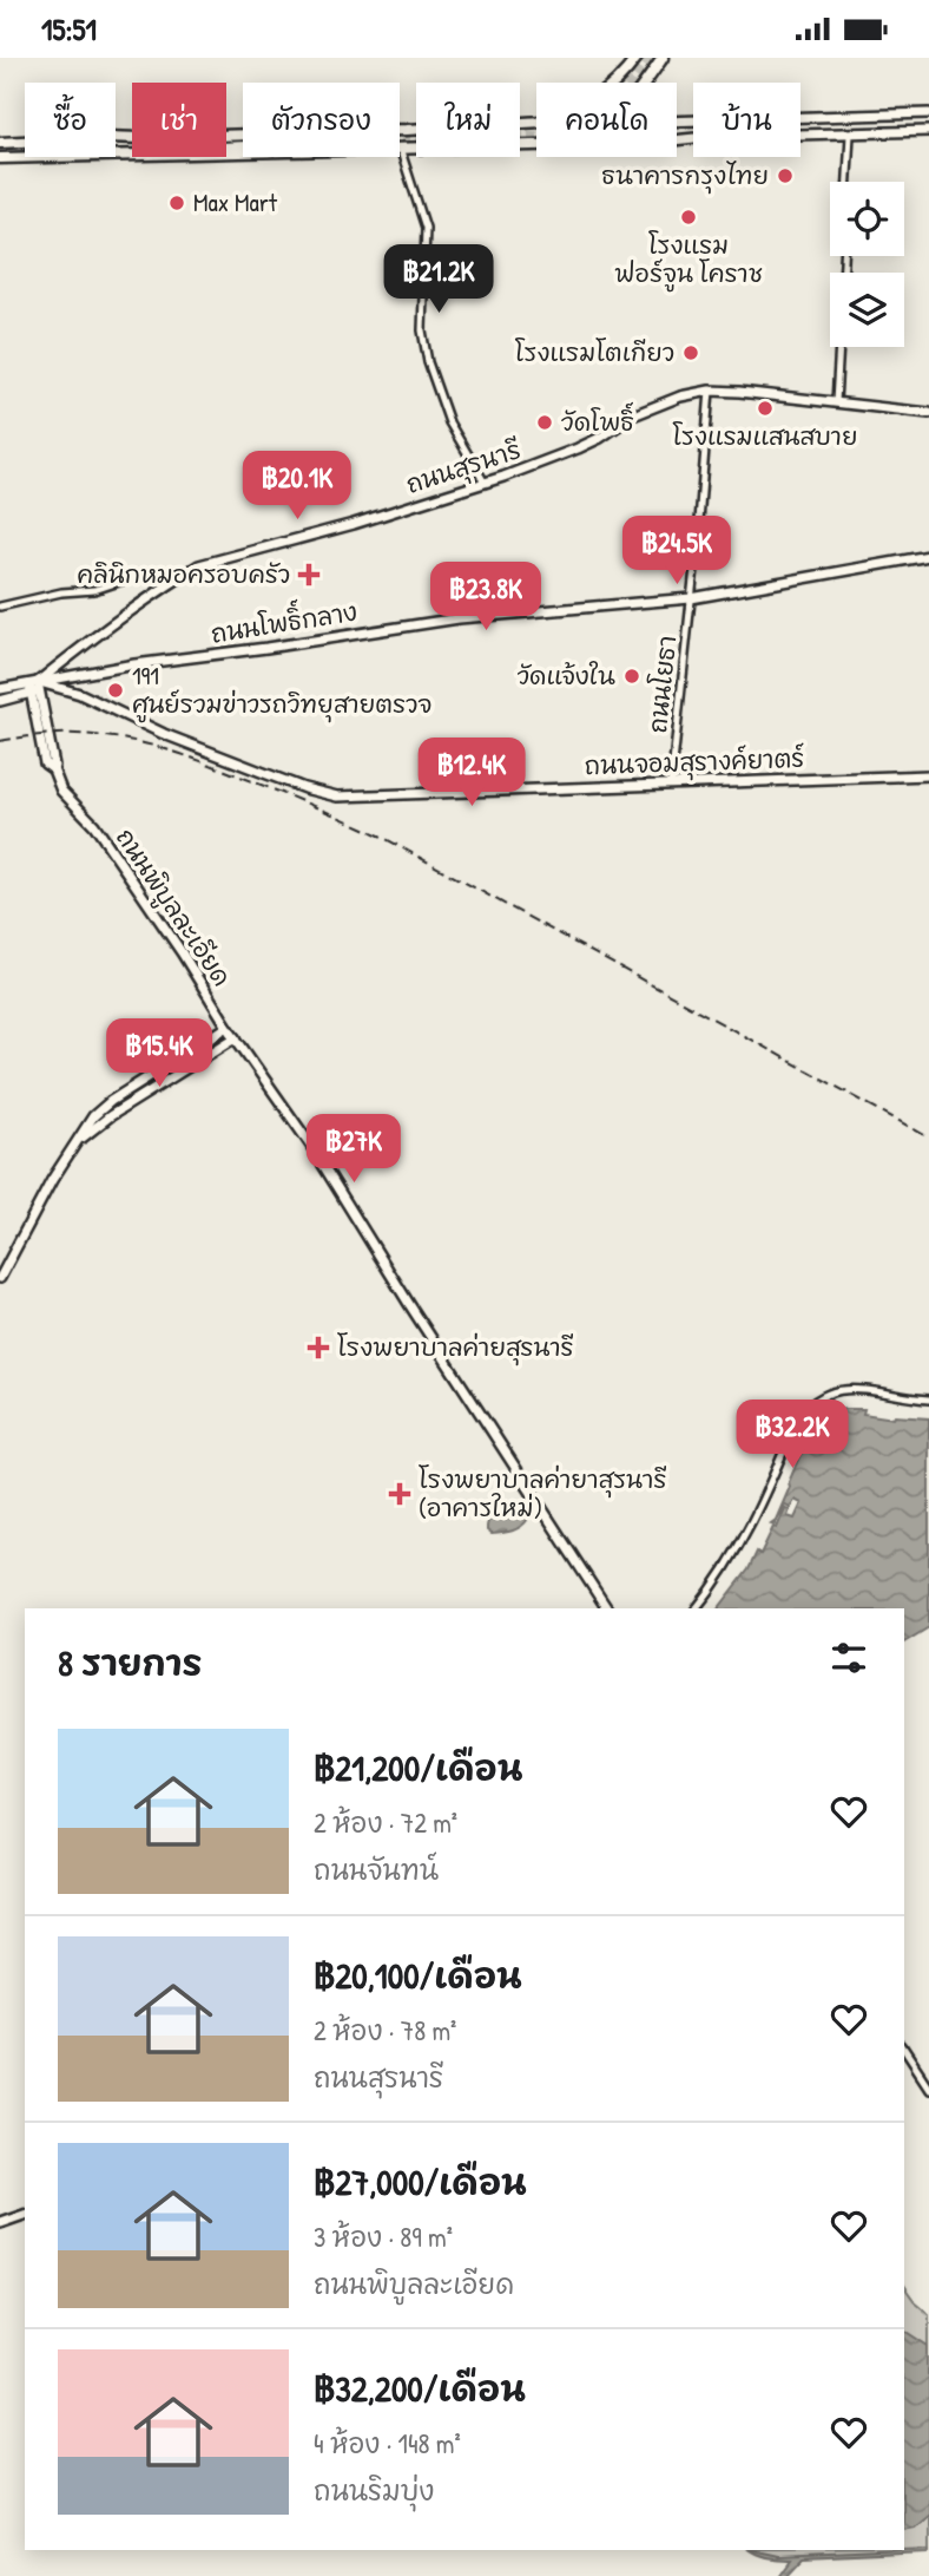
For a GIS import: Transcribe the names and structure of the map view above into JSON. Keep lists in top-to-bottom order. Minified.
{"streets":{"main road":["ถนนสุรนารี","ถนนโพธิ์กลาง","ถนนจอมสุรางค์ยาตร์","ถนนพิบูลละเอียด"],"street":["ถนนโยธา"]},"crossings":[["ถนนสุรนารี","ถนนโพธิ์กลาง"],["ถนนสุรนารี","ถนนโยธา"],["ถนนสุรนารี","ถนนจอมสุรางค์ยาตร์"],["ถนนสุรนารี","ถนนพิบูลละเอียด"],["ถนนโพธิ์กลาง","ถนนโยธา"],["ถนนโพธิ์กลาง","ถนนจอมสุรางค์ยาตร์"],["ถนนโพธิ์กลาง","ถนนพิบูลละเอียด"],["ถนนโยธา","ถนนจอมสุรางค์ยาตร์"],["ถนนจอมสุรางค์ยาตร์","ถนนพิบูลละเอียด"]],"places":{"other":["ธนาคารกรุงไทย","Max Mart","โรงแรม ฟอร์จูน โคราช","โรงแรมโตเกียว","โรงแรมแสนสบาย","วัดโพธิ์","วัดแจ้งใน","191 ศูนย์รวมข่าวรถวิทยุสายตรวจ"],"health":["คลินิกหมอครอบครัว","โรงพยาบาลค่ายสุรนารี","โรงพยาบาลค่ายาสุรนารี (อาคารใหม่)"]},"page":{"status":"15:51","chip":["ซื้อ","เช่า","ตัวกรอง","ใหม่","คอนโด","บ้าน"],"price":["฿21.2K","฿20.1K","฿24.5K","฿23.8K","฿12.4K","฿15.4K","฿27K","฿32.2K"],"heading":"8 รายการ","list":[{"name":"฿21,200/เดือน","note":"2 ห้อง · 72 m² · ถนนจันทน์"},{"name":"฿20,100/เดือน","note":"2 ห้อง · 78 m² · ถนนสุรนารี"},{"name":"฿27,000/เดือน","note":"3 ห้อง · 89 m² · ถนนพิบูลละเอียด"},{"name":"฿32,200/เดือน","note":"4 ห้อง · 148 m² · ถนนริมบุ่ง"}]}}
